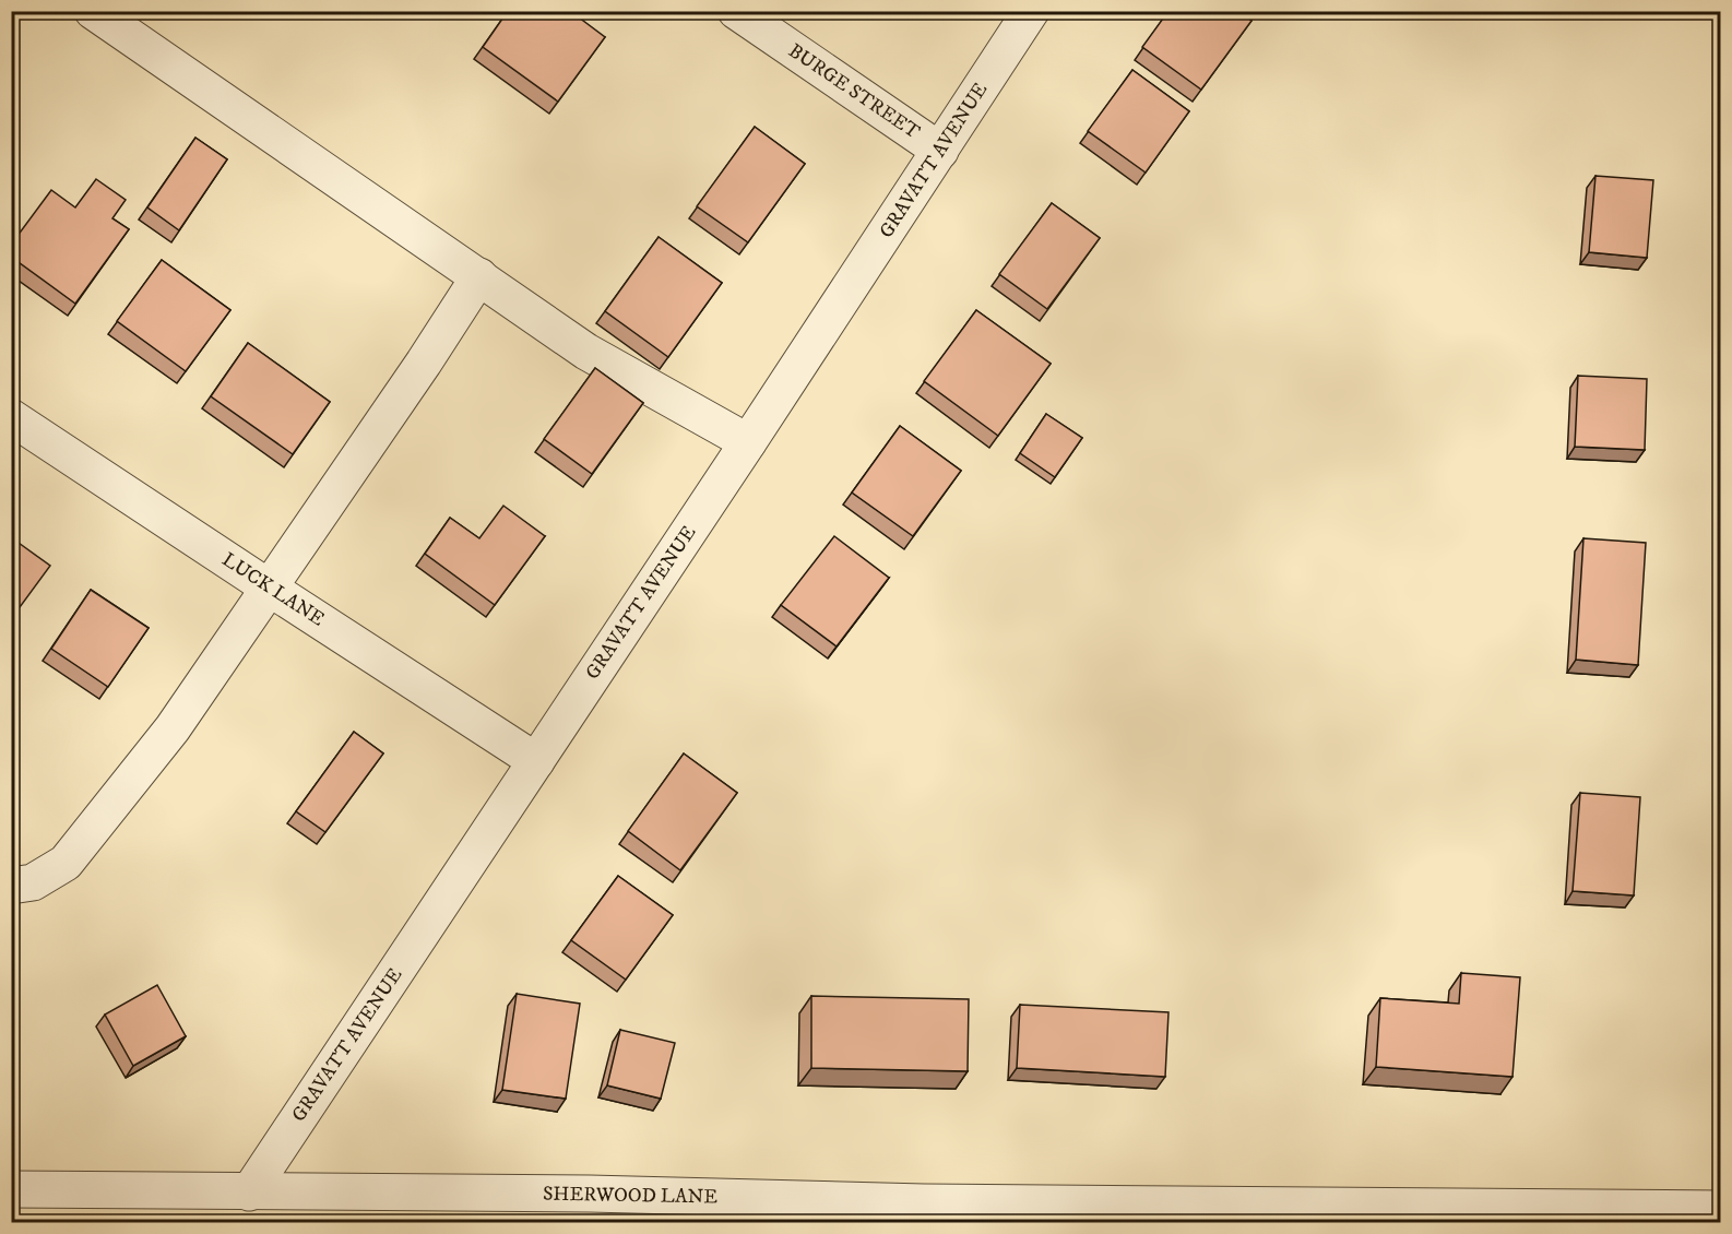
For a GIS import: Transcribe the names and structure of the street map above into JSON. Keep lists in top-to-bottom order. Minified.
{"streets":{"street":["BURGE STREET","GRAVATT AVENUE","LUCK LANE","SHERWOOD LANE"]},"crossings":[["BURGE STREET","GRAVATT AVENUE"],["GRAVATT AVENUE","LUCK LANE"],["GRAVATT AVENUE","SHERWOOD LANE"]]}
